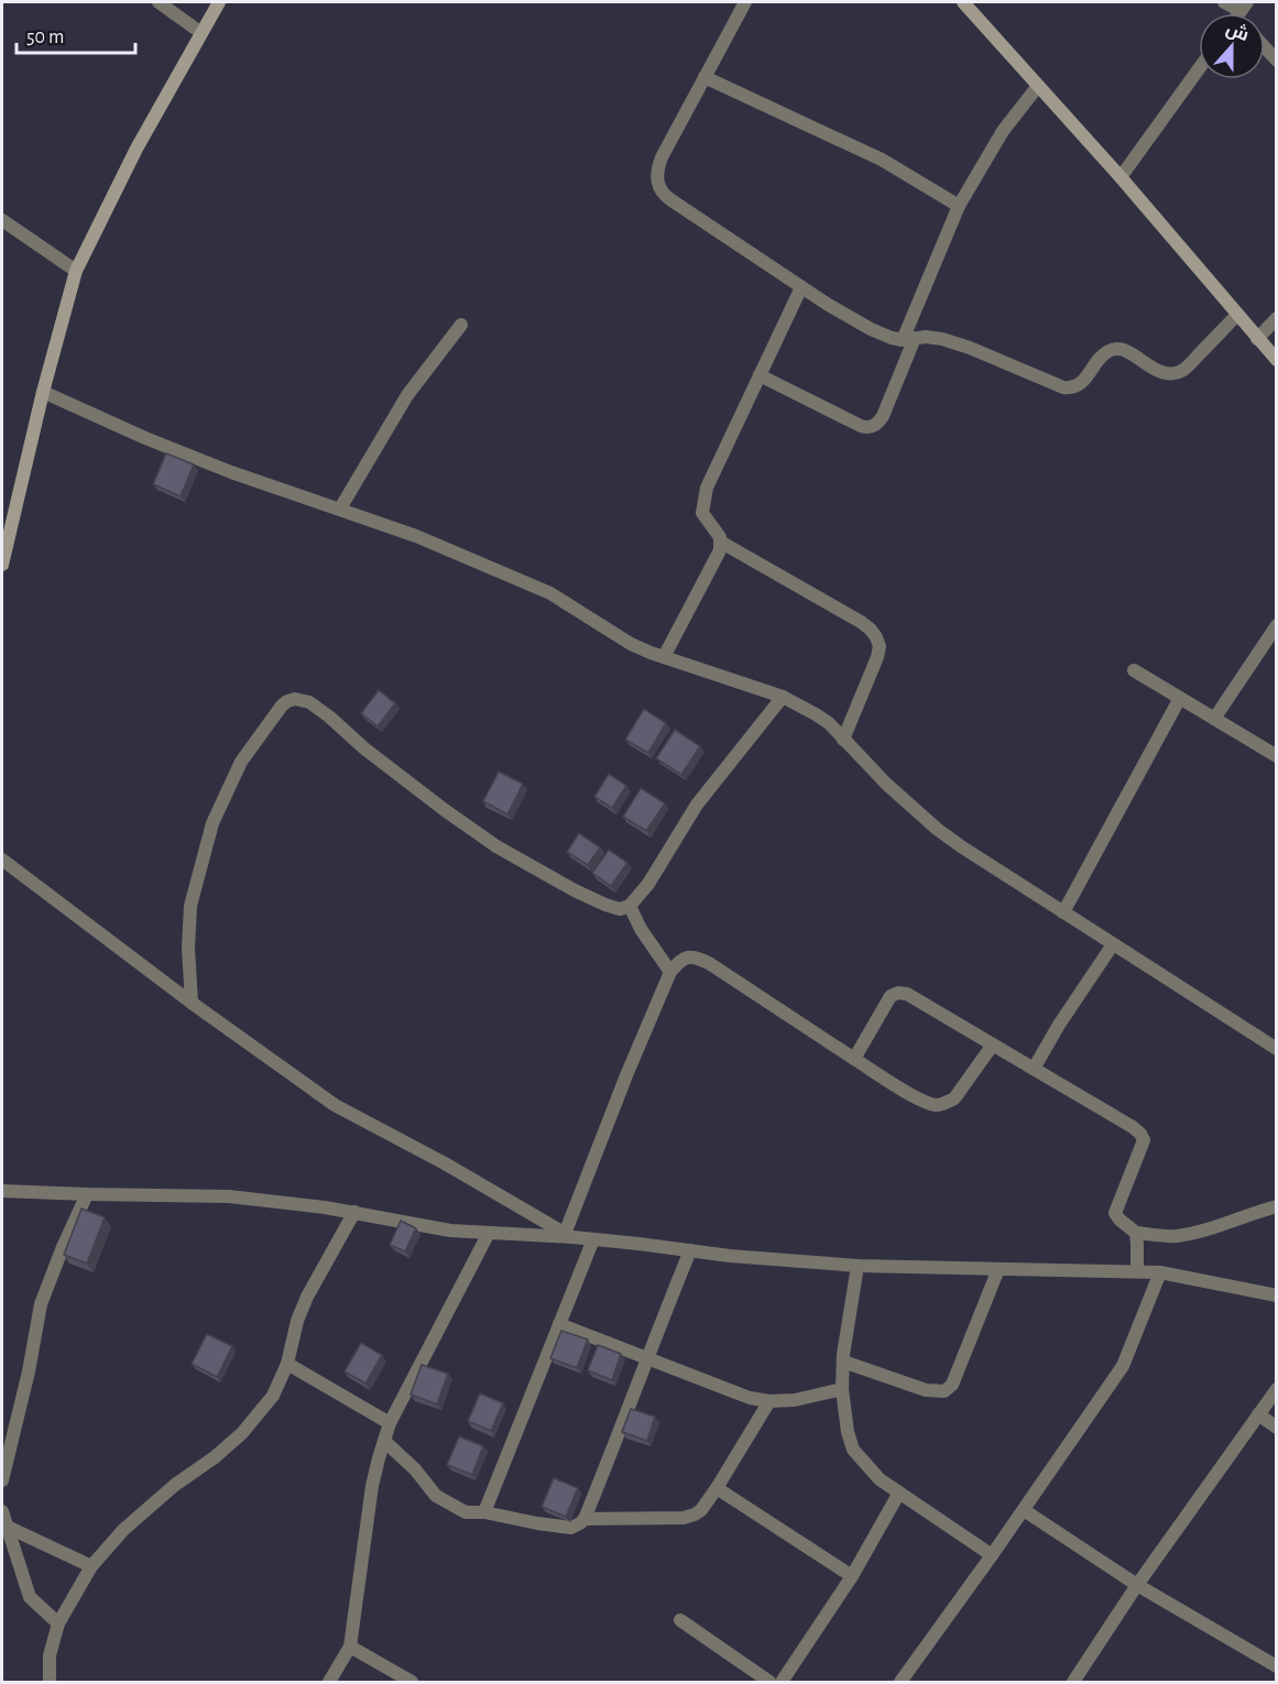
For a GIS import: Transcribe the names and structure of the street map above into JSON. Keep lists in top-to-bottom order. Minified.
{"scale_bar":"50 m","north":"top"}
